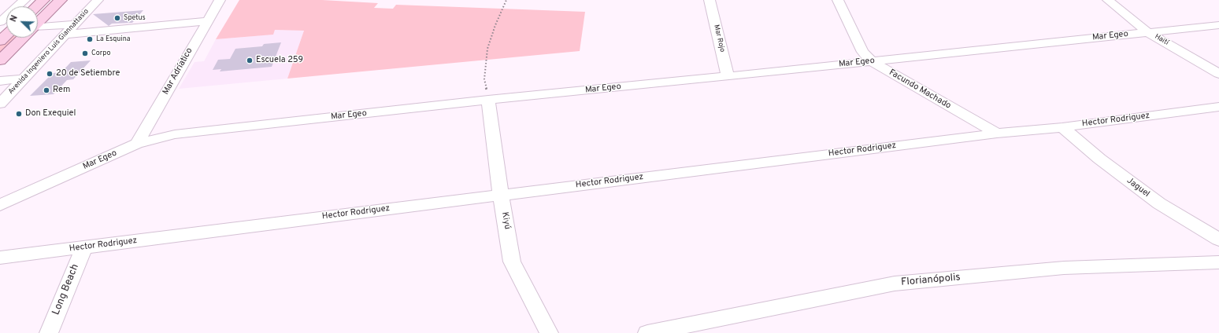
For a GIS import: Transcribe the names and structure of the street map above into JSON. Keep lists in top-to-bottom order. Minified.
{"streets":{"street":["Mar Egeo","Mar Rojo","Haití","Avenida Ingeniero Luis Giannattasio","Mar Adríatico","Facundo Machado","Hector Rodriguez","Jaguel","Kiyú","Florianópolis","Long Beach"]},"crossings":[["Mar Egeo","Mar Rojo"],["Mar Egeo","Haití"],["Mar Egeo","Mar Adríatico"],["Mar Egeo","Facundo Machado"],["Mar Egeo","Kiyú"],["Facundo Machado","Hector Rodriguez"],["Hector Rodriguez","Jaguel"],["Hector Rodriguez","Kiyú"],["Hector Rodriguez","Long Beach"]],"places":["Spetus","La Esquina","Corpo","Escuela 259","20 de Setiembre","Rem","Don Exequiel"],"north":"top left"}
